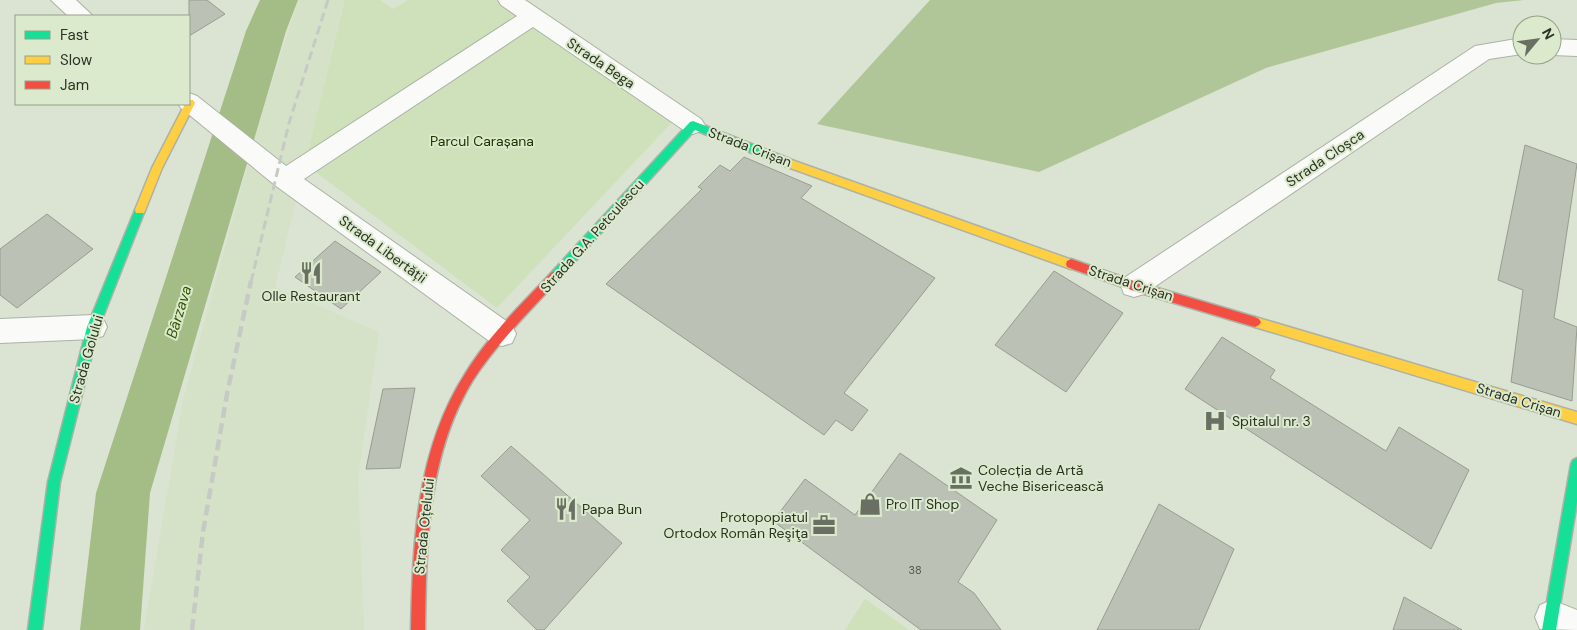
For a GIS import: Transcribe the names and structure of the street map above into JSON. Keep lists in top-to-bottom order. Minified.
{"streets":{"street":["Strada Bega","Strada Crișan","Strada Cloșca","Strada G.A. Petculescu","Strada Libertății","Strada Golului","Strada Oțelului"]},"crossings":[["Strada Bega","Strada Crișan"],["Strada Bega","Strada G.A. Petculescu"],["Strada Crișan","Strada Cloșca"],["Strada Crișan","Strada G.A. Petculescu"],["Strada G.A. Petculescu","Strada Libertății"],["Strada G.A. Petculescu","Strada Oțelului"],["Strada Libertății","Strada Golului"],["Strada Libertății","Strada Oțelului"]],"water":["Bârzava"],"parks":["Parcul Carașana"],"places":{"restaurant":["Olle Restaurant","Papa Bun"],"hospital":["Spitalul nr. 3"],"museum":["Colecția de Artă Veche Bisericească"],"shop":["Pro IT Shop"],"office":["Protopopiatul Ortodox Român Reşiţa"]},"house_numbers":["38"],"legend":["Fast","Slow","Jam"],"north":"top right"}
